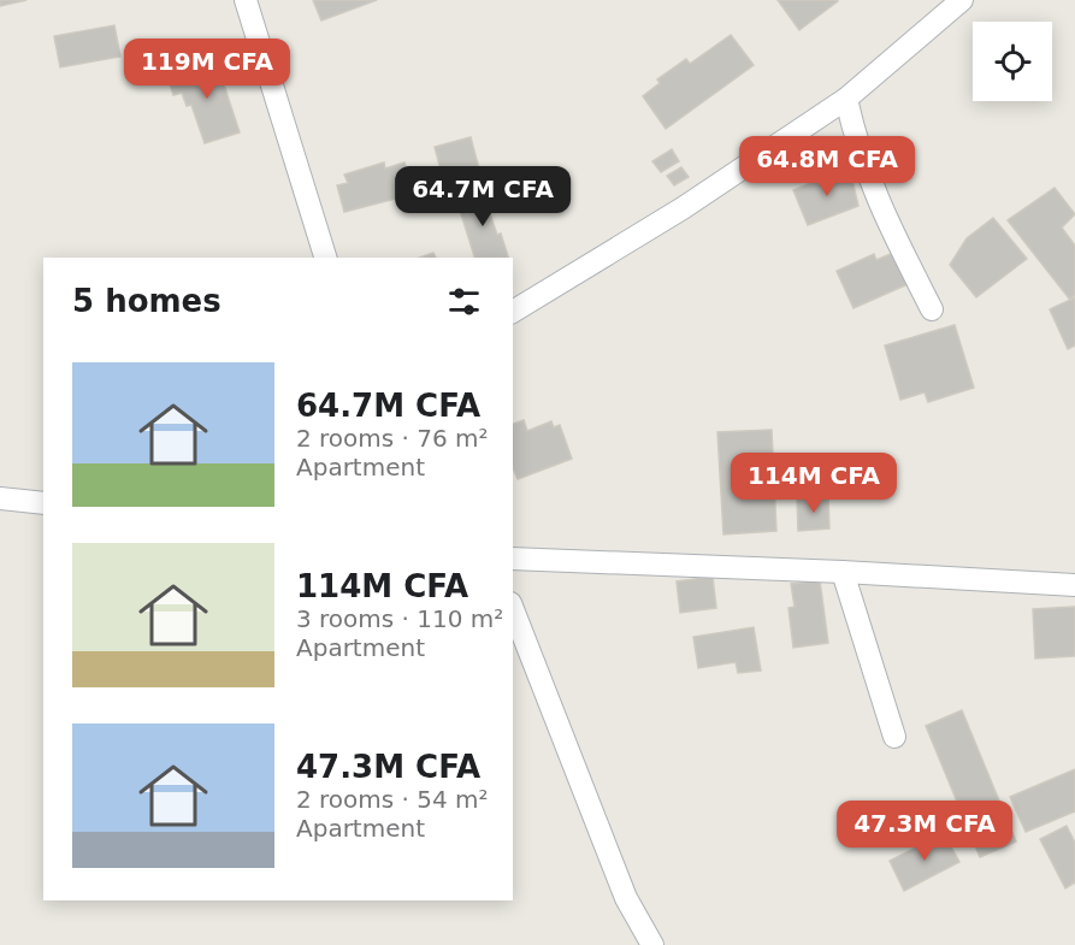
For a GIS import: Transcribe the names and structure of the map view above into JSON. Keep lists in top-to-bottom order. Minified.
{"page":{"price":["119M CFA","64.8M CFA","64.7M CFA","114M CFA","47.3M CFA"],"heading":"5 homes","list":[{"name":"64.7M CFA","note":"2 rooms · 76 m² · Apartment"},{"name":"114M CFA","note":"3 rooms · 110 m² · Apartment"},{"name":"47.3M CFA","note":"2 rooms · 54 m² · Apartment"}]}}
